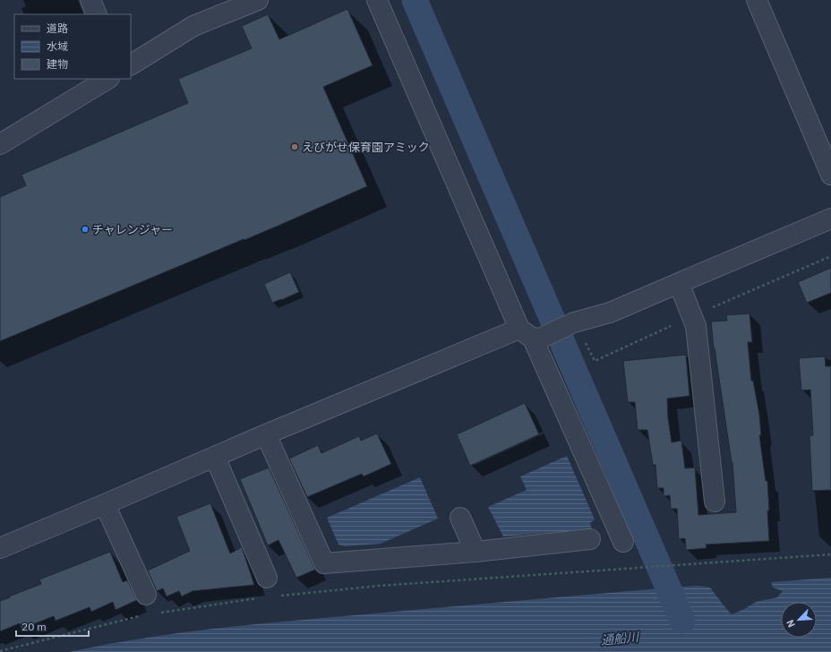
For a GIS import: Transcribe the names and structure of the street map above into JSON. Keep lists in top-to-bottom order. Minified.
{"water":["通船川"],"places":["えびがせ保育園アミック","チャレンジャー"],"legend":["道路","水域","建物"],"scale_bar":"20 m","north":"bottom left"}
